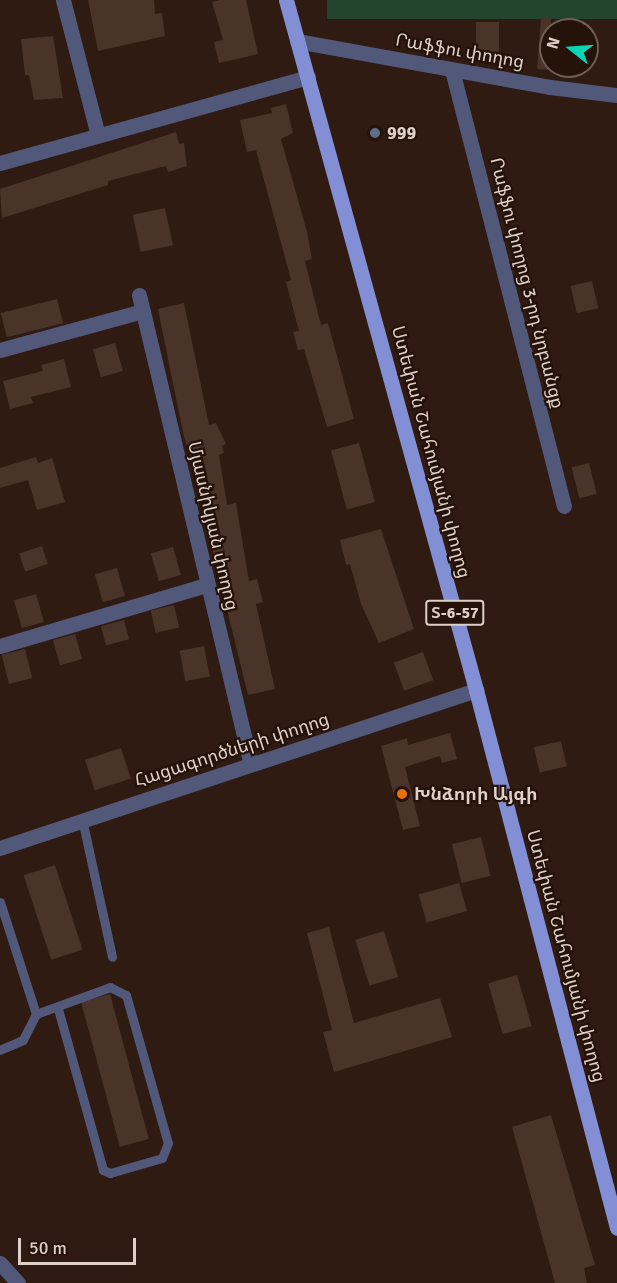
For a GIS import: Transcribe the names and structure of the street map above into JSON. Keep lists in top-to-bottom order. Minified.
{"streets":{"main road":["Ստեփան Շահումյանի փողոց","Տ-6-57"],"street":["Րաֆֆու փողոց","Րաֆֆու փողոց 3-րդ նրբանցք","Մյասնիկյան փողոց","Հացագործների փողոց"]},"crossings":[["Րաֆֆու փողոց","Րաֆֆու փողոց 3-րդ նրբանցք"],["Րաֆֆու փողոց","Ստեփան Շահումյանի փողոց"],["Ստեփան Շահումյանի փողոց","Հացագործների փողոց"],["Մյասնիկյան փողոց","Հացագործների փողոց"]],"places":["999","Խնձորի Այգի"],"scale_bar":"50 m","north":"left"}
